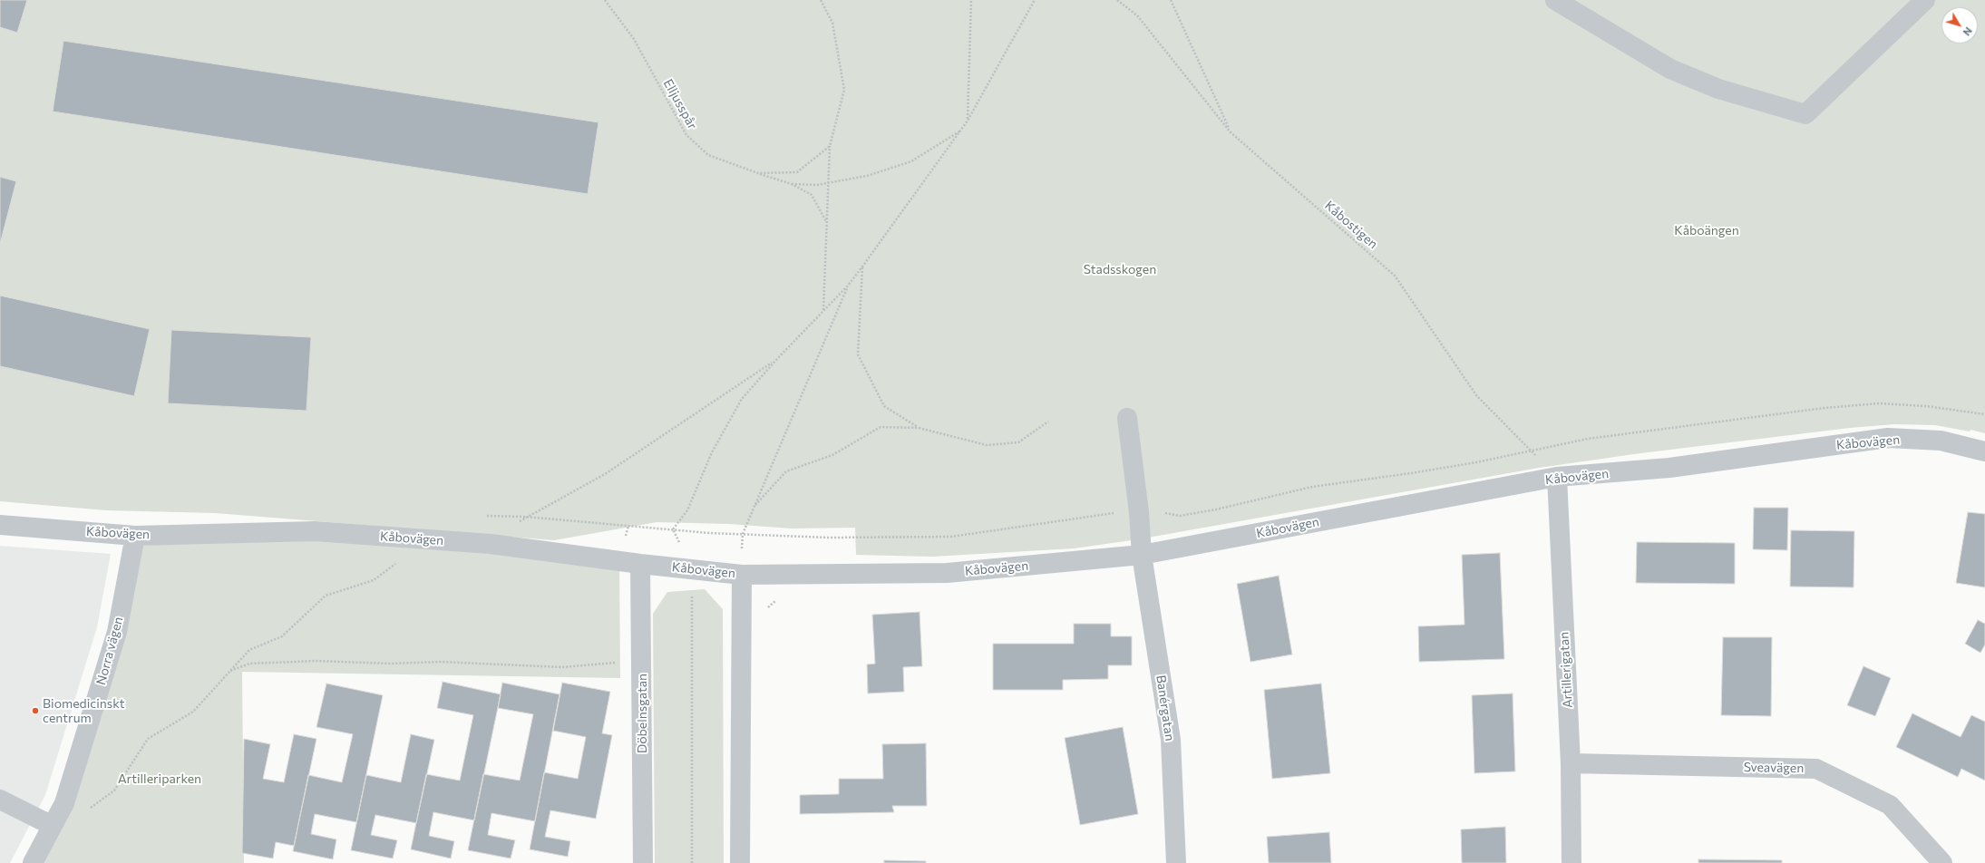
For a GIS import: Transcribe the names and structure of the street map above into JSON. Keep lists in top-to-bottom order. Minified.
{"streets":{"street":["Kåbovägen","Norra vägen","Artillerigatan","Banérgatan","Döbelnsgatan","Sveavägen"],"path":["Elljusspår","Kåbostigen"]},"crossings":[["Kåbostigen","Kåbovägen"],["Kåbostigen","Artillerigatan"],["Kåbovägen","Norra vägen"],["Kåbovägen","Artillerigatan"],["Kåbovägen","Banérgatan"],["Kåbovägen","Döbelnsgatan"],["Artillerigatan","Sveavägen"]],"parks":["Kåboängen","Stadsskogen","Artilleriparken"],"places":["Biomedicinskt centrum"],"north":"bottom right"}
